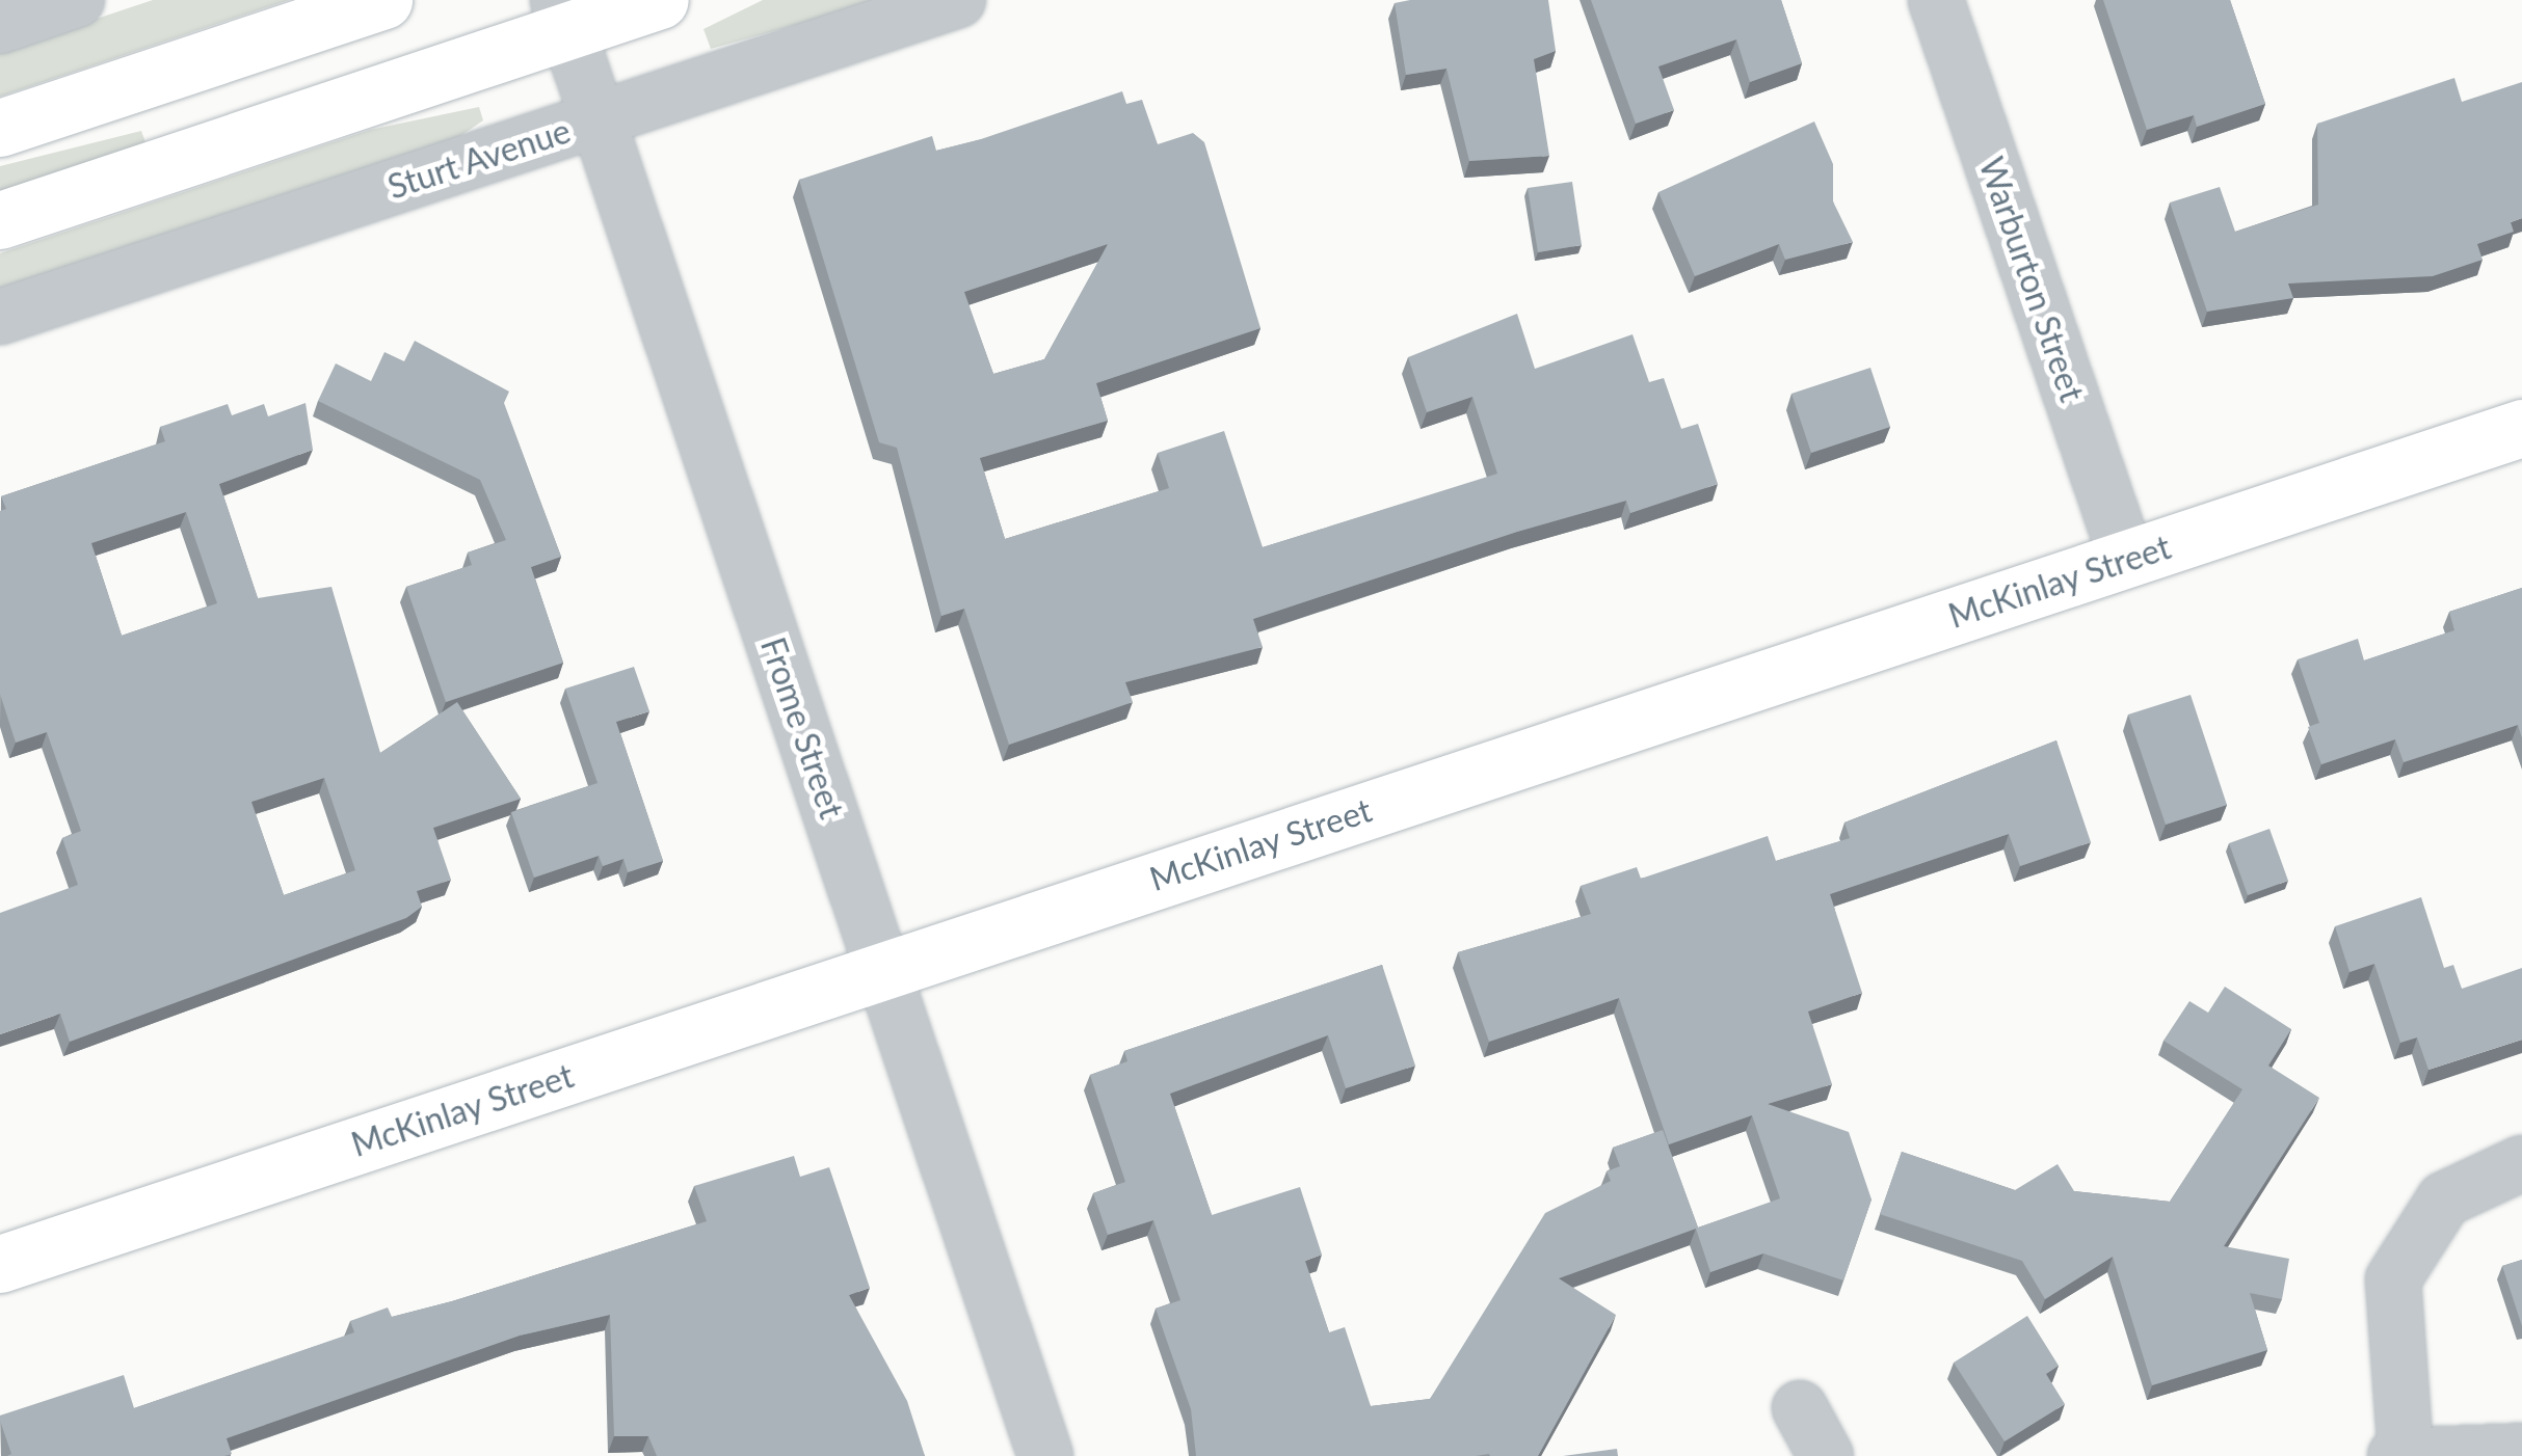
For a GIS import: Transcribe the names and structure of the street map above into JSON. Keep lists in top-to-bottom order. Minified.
{"streets":{"street":["Sturt Avenue","Warburton Street","McKinlay Street","Frome Street"]},"crossings":[["Sturt Avenue","Frome Street"],["Warburton Street","McKinlay Street"],["McKinlay Street","Frome Street"]]}
